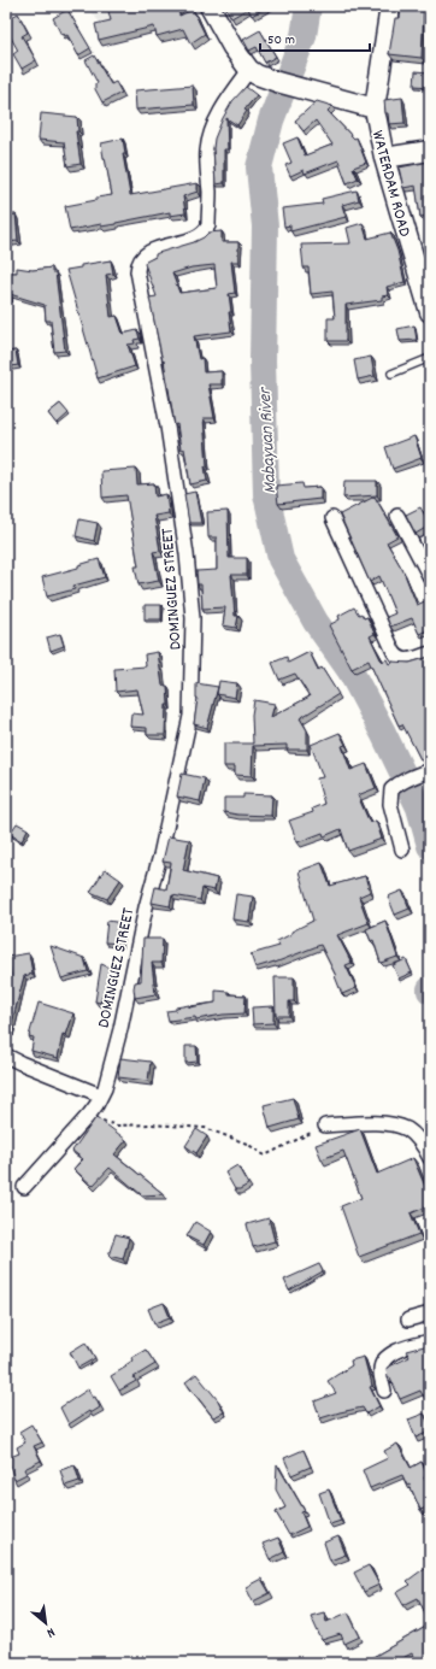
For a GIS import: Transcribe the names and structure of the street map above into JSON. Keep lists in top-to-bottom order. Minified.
{"streets":{"main road":["WATERDAM ROAD"],"street":["DOMINGUEZ STREET"]},"water":["Mabayuan River"],"scale_bar":"50 m","north":"bottom right"}
